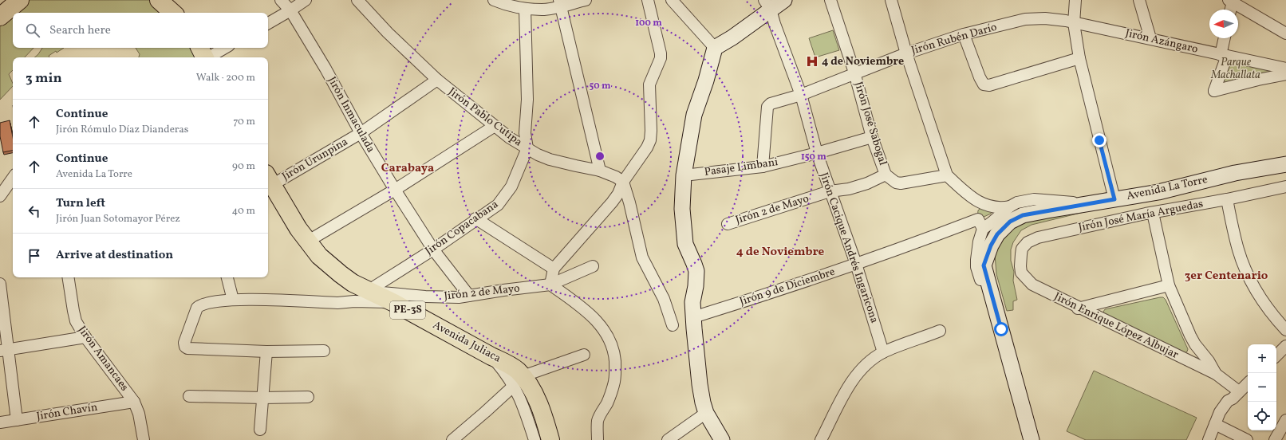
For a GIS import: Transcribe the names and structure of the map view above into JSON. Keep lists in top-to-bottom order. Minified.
{"streets":{"highway":["PE-3S","Avenida Juliaca"],"main road":["Avenida La Torre"],"street":["Jirón Rubén Darío","Jirón Azángaro","Jirón Inmaculada","Jirón Pablo Cutipa","Jirón José Sabogal","Jirón Urunpina","Pasaje Limbani","Jirón 2 de Mayo","Jirón José María Arguedas","Jirón Copacabana","Jirón Cacique Andrés Ingaricona","Jirón 9 de Diciembre","Jirón Enrique López Albujar","Jirón Amancaes","Jirón Chavín"]},"crossings":[["Jirón Rubén Darío","Jirón Azángaro"],["Jirón Rubén Darío","Jirón José Sabogal"],["Jirón Rubén Darío","Pasaje Limbani"],["Jirón Rubén Darío","Jirón Cacique Andrés Ingaricona"],["Jirón Inmaculada","Jirón Urunpina"],["Jirón Inmaculada","Jirón 2 de Mayo"],["Jirón Inmaculada","Jirón Copacabana"],["Jirón Pablo Cutipa","Jirón Urunpina"],["Jirón Pablo Cutipa","Jirón Copacabana"],["Jirón José Sabogal","Pasaje Limbani"],["Jirón José Sabogal","Jirón 2 de Mayo"],["Jirón Urunpina","Avenida Juliaca"],["Pasaje Limbani","Jirón Cacique Andrés Ingaricona"],["Jirón 2 de Mayo","Jirón Copacabana"],["Jirón 2 de Mayo","Jirón Cacique Andrés Ingaricona"],["Jirón 2 de Mayo","Avenida Juliaca"],["Jirón José María Arguedas","Jirón Enrique López Albujar"],["Jirón Copacabana","Avenida Juliaca"],["Jirón Cacique Andrés Ingaricona","Jirón 9 de Diciembre"],["Jirón Amancaes","Jirón Chavín"]],"districts":["Carabaya","4 de Noviembre","3er Centenario"],"parks":["Parque Machallata"],"places":{"hospital":["4 de Noviembre"]},"north":"left","page":{"search":"Search here","heading":["3 min","Walk · 200 m"],"list":[["Continue","Jirón Rómulo Díaz Dianderas","70 m"],["Continue","Avenida La Torre","90 m"],["Turn left","Jirón Juan Sotomayor Pérez","40 m"],"Arrive at destination"],"map_buttons":["+","−"]},"rings":["100 m","50 m","150 m"]}
